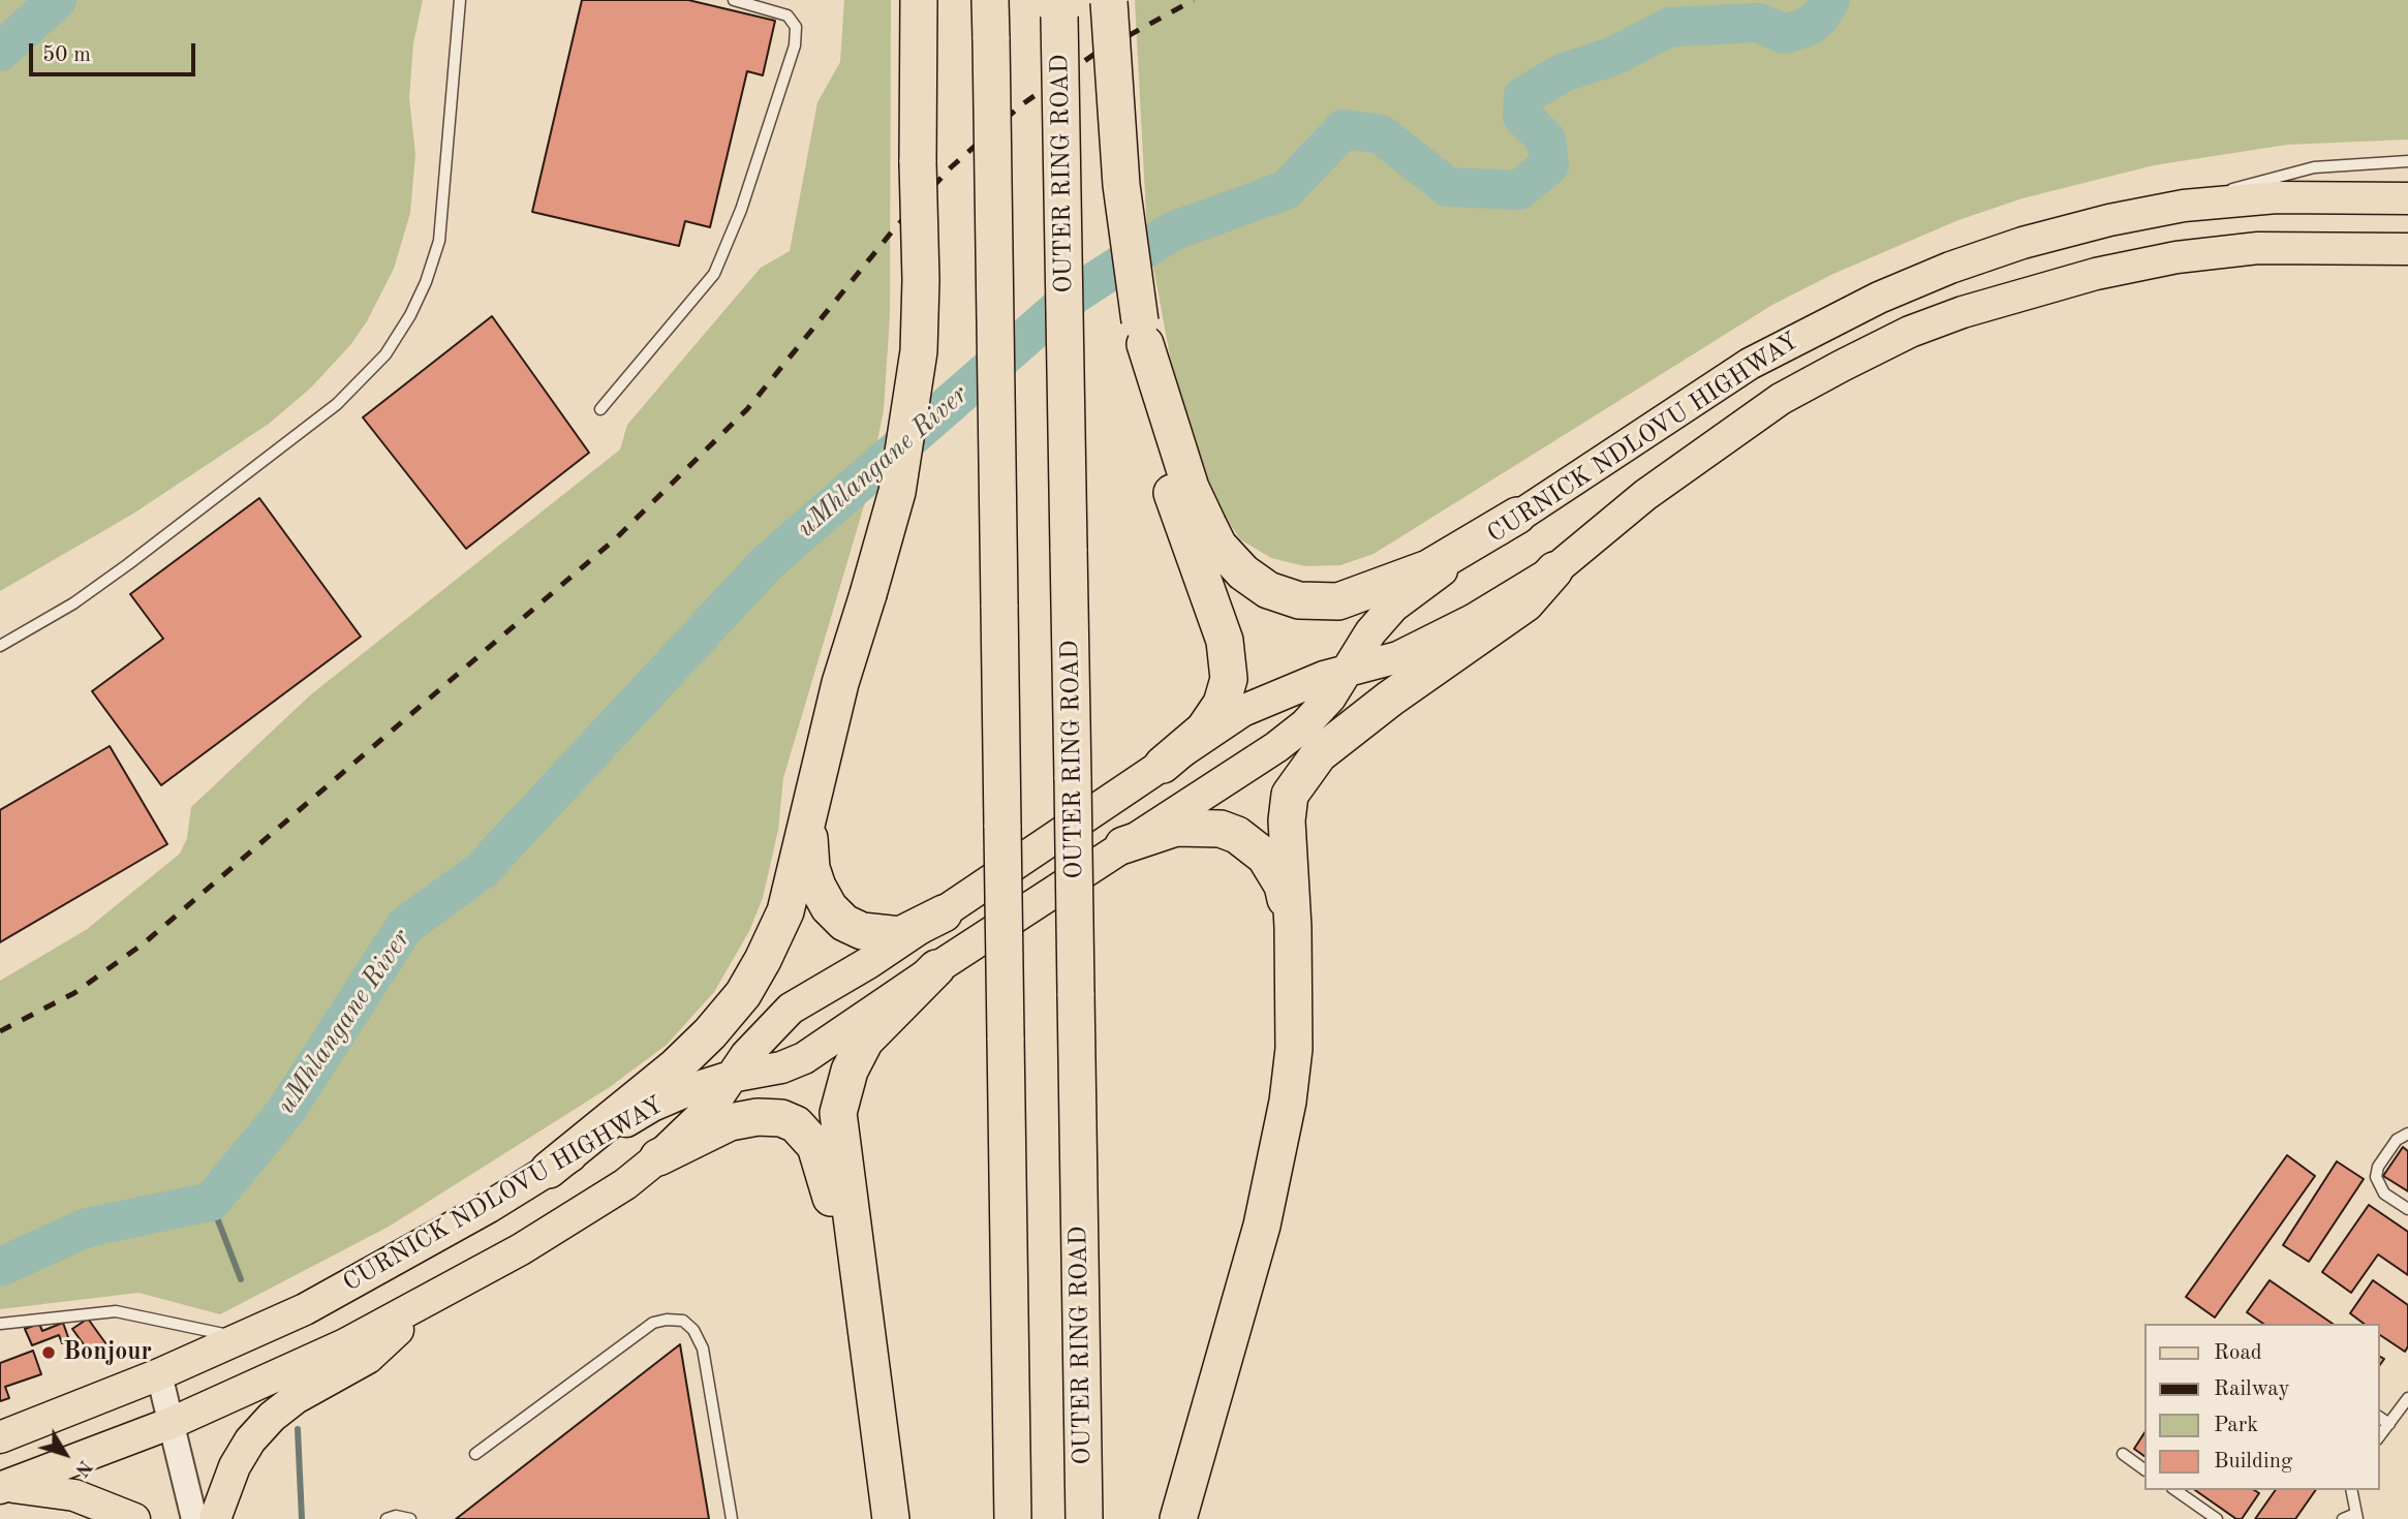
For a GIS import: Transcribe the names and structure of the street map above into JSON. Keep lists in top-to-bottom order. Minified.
{"streets":{"highway":["OUTER RING ROAD"],"main road":["CURNICK NDLOVU HIGHWAY"]},"water":["uMhlangane River"],"places":["Bonjour"],"legend":["Road","Railway","Park","Building"],"scale_bar":"50 m","north":"bottom right"}
